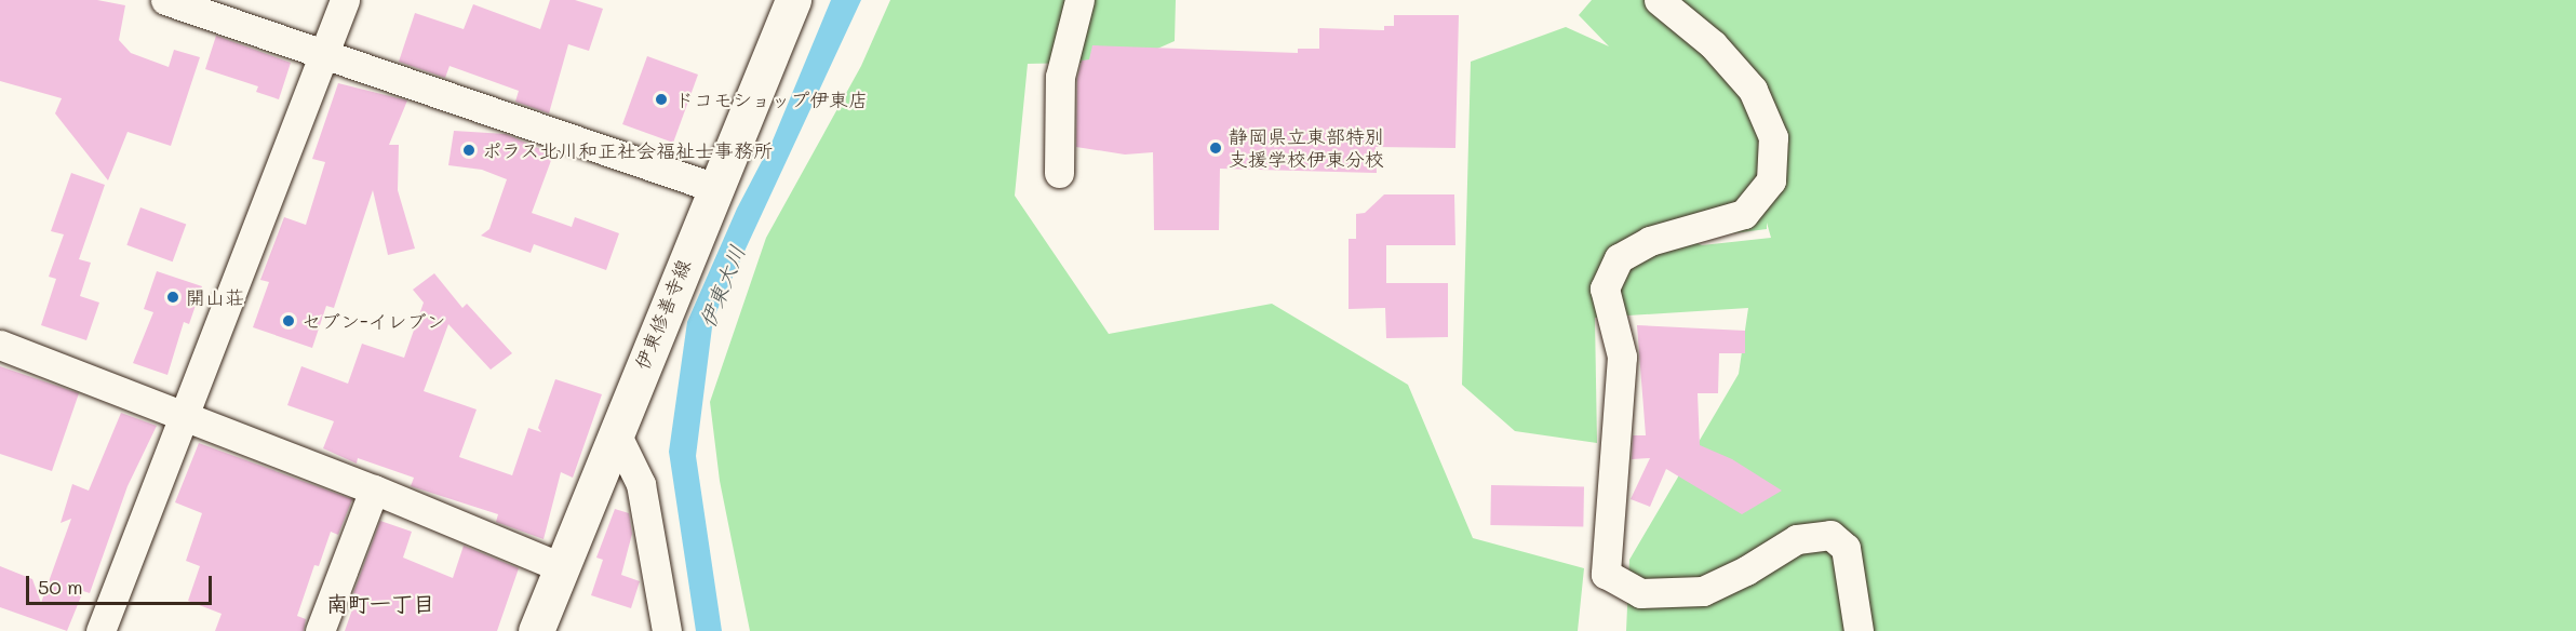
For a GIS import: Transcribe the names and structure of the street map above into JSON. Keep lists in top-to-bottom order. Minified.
{"streets":{"main road":["伊東修善寺線"]},"districts":["南町一丁目"],"water":["伊東大川"],"places":["ドコモショップ伊東店","静岡県立東部特別 支援学校伊東分校","ポラス北川和正社会福祉士事務所","開山荘","セブン-イレブン"],"scale_bar":"50 m"}
